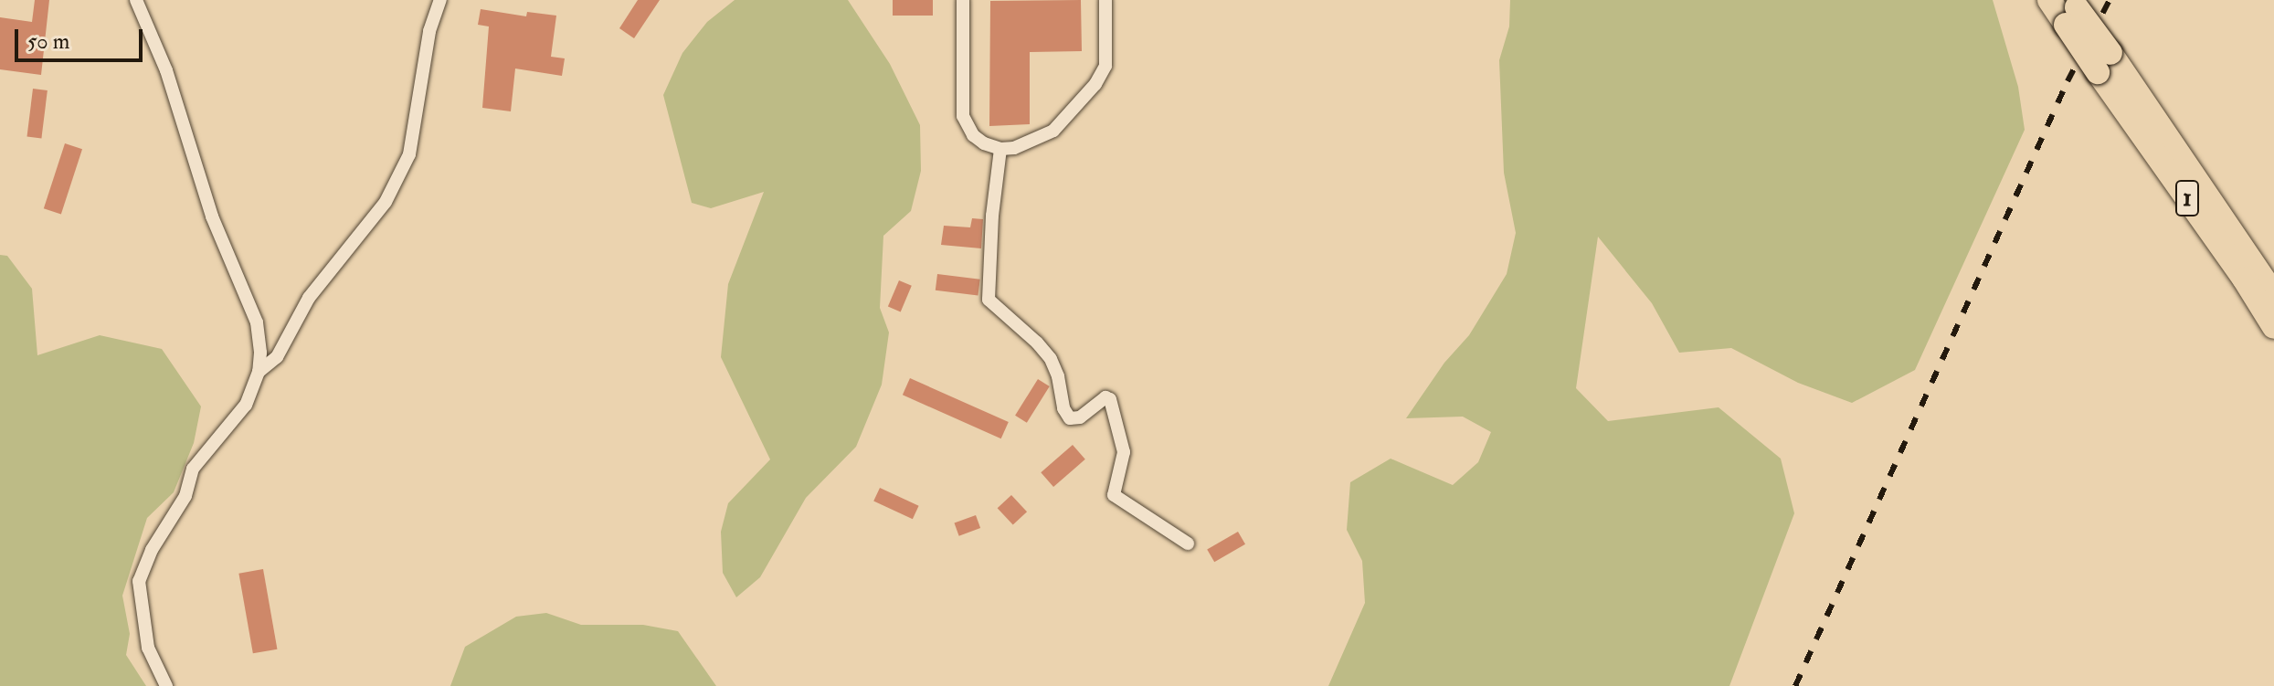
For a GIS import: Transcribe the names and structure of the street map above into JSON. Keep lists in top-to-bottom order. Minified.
{"streets":{"highway":["1"]},"scale_bar":"50 m"}
